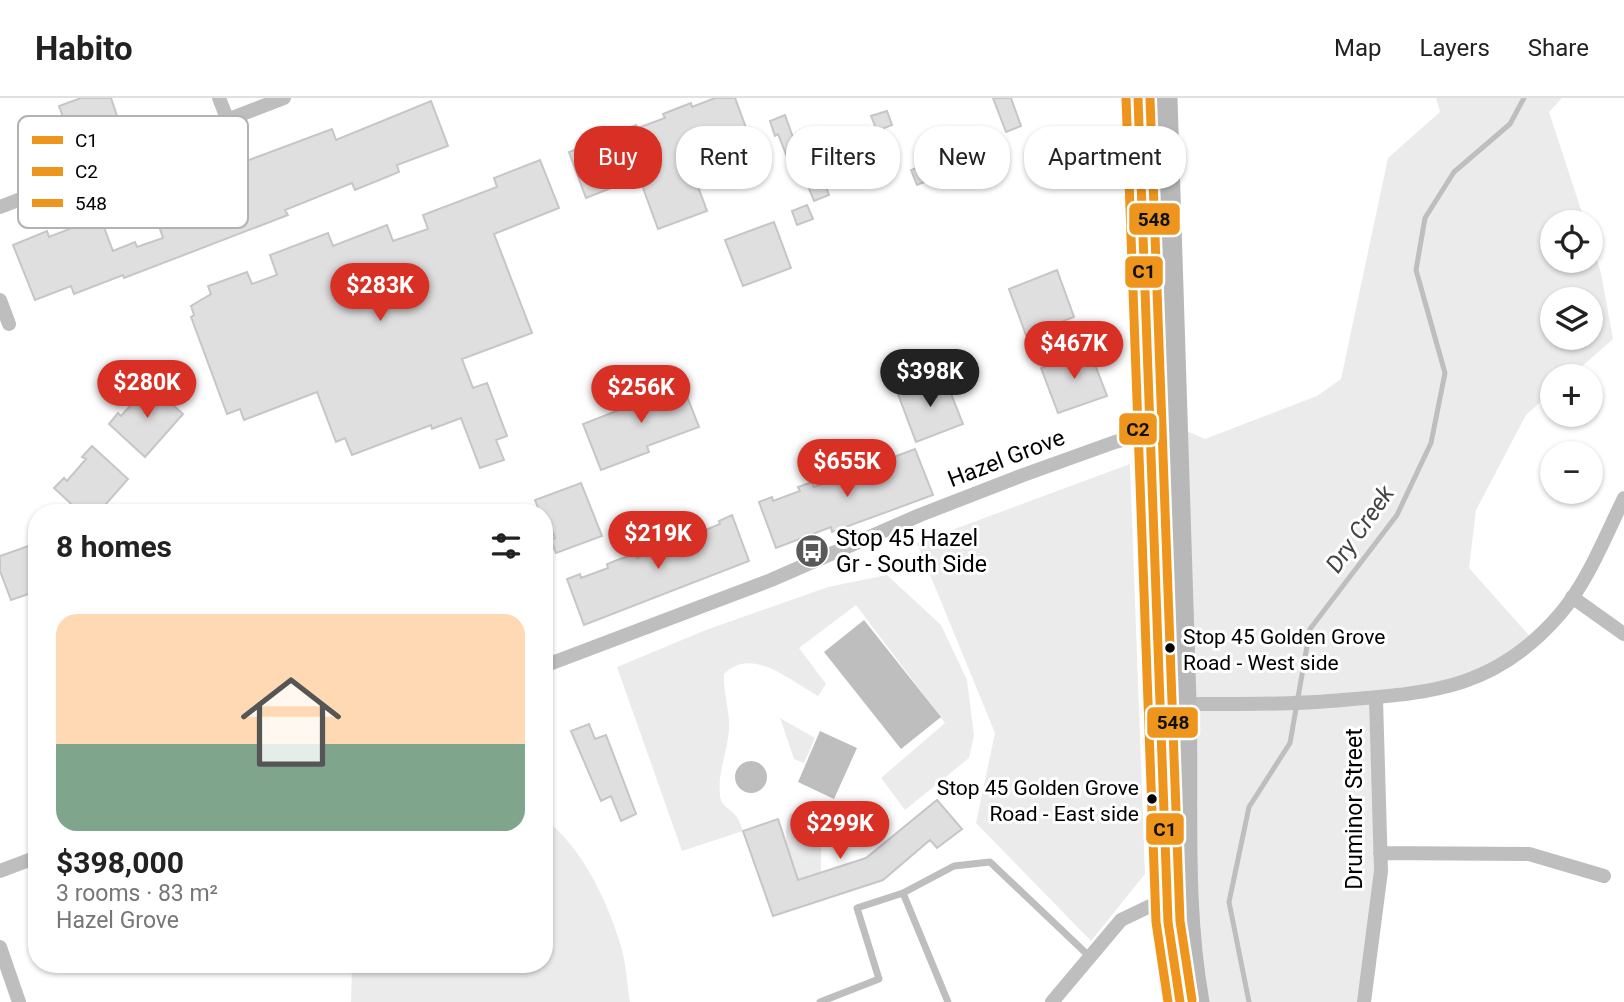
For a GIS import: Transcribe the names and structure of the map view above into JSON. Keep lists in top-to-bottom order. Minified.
{"streets":{"street":["Hazel Grove","Druminor Street"]},"water":["Dry Creek"],"places":{"bus stop":["Stop 45 Hazel Gr - South Side"],"other":["Stop 45 Golden Grove Road - West side","Stop 45 Golden Grove Road - East side"]},"lines":["transit line C1","transit line C2","transit line 548"],"legend":["C1","C2","548"],"page":{"header":"Habito","nav":["Map","Layers","Share"],"chip":["Buy","Rent","Filters","New","Apartment"],"map_buttons":["+","−"],"price":["$283K","$467K","$398K","$280K","$256K","$655K","$219K","$299K"],"heading":"8 homes","list":[{"name":"$398,000","note":"3 rooms · 83 m² · Hazel Grove"}]}}
